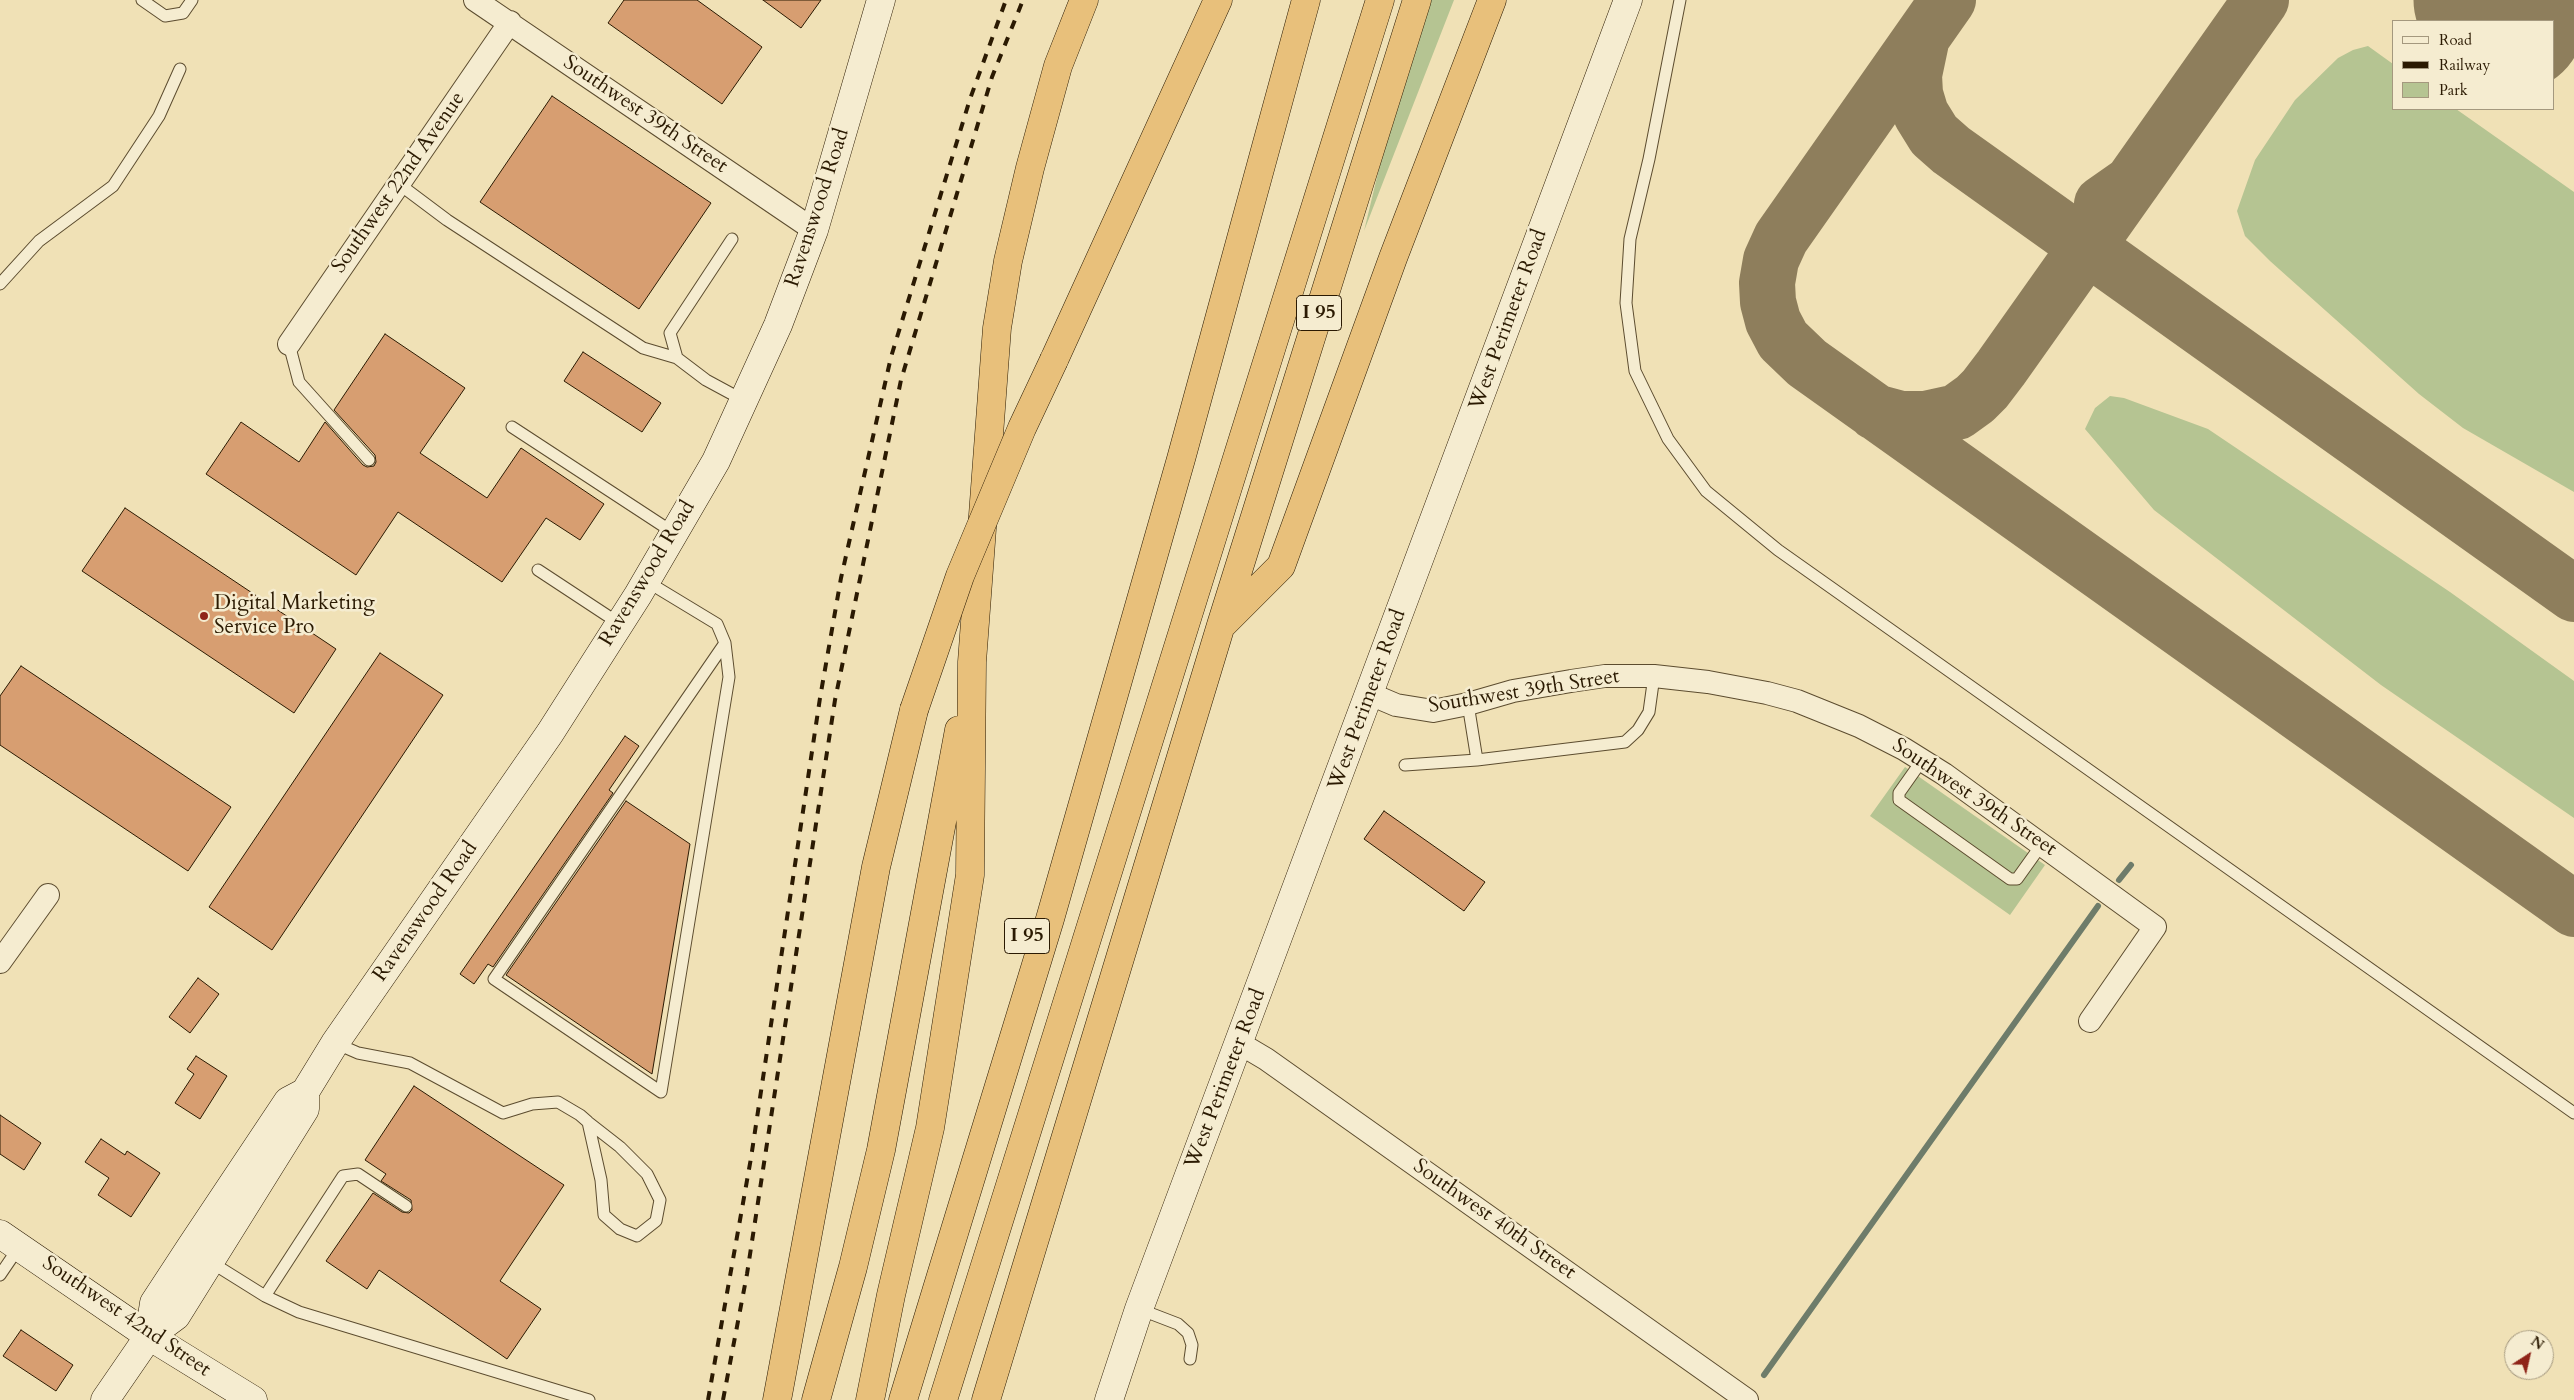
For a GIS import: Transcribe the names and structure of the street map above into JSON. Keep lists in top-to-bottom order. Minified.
{"streets":{"highway":["I 95"],"street":["Southwest 39th Street","Southwest 22nd Avenue","Ravenswood Road","West Perimeter Road","Southwest 40th Street","Southwest 42nd Street"]},"crossings":[["Southwest 39th Street","Southwest 22nd Avenue"],["Southwest 39th Street","Ravenswood Road"],["Southwest 39th Street","West Perimeter Road"],["Ravenswood Road","Southwest 42nd Street"],["West Perimeter Road","Southwest 40th Street"]],"places":["Digital Marketing Service Pro"],"legend":["Road","Railway","Park"],"north":"top right"}
